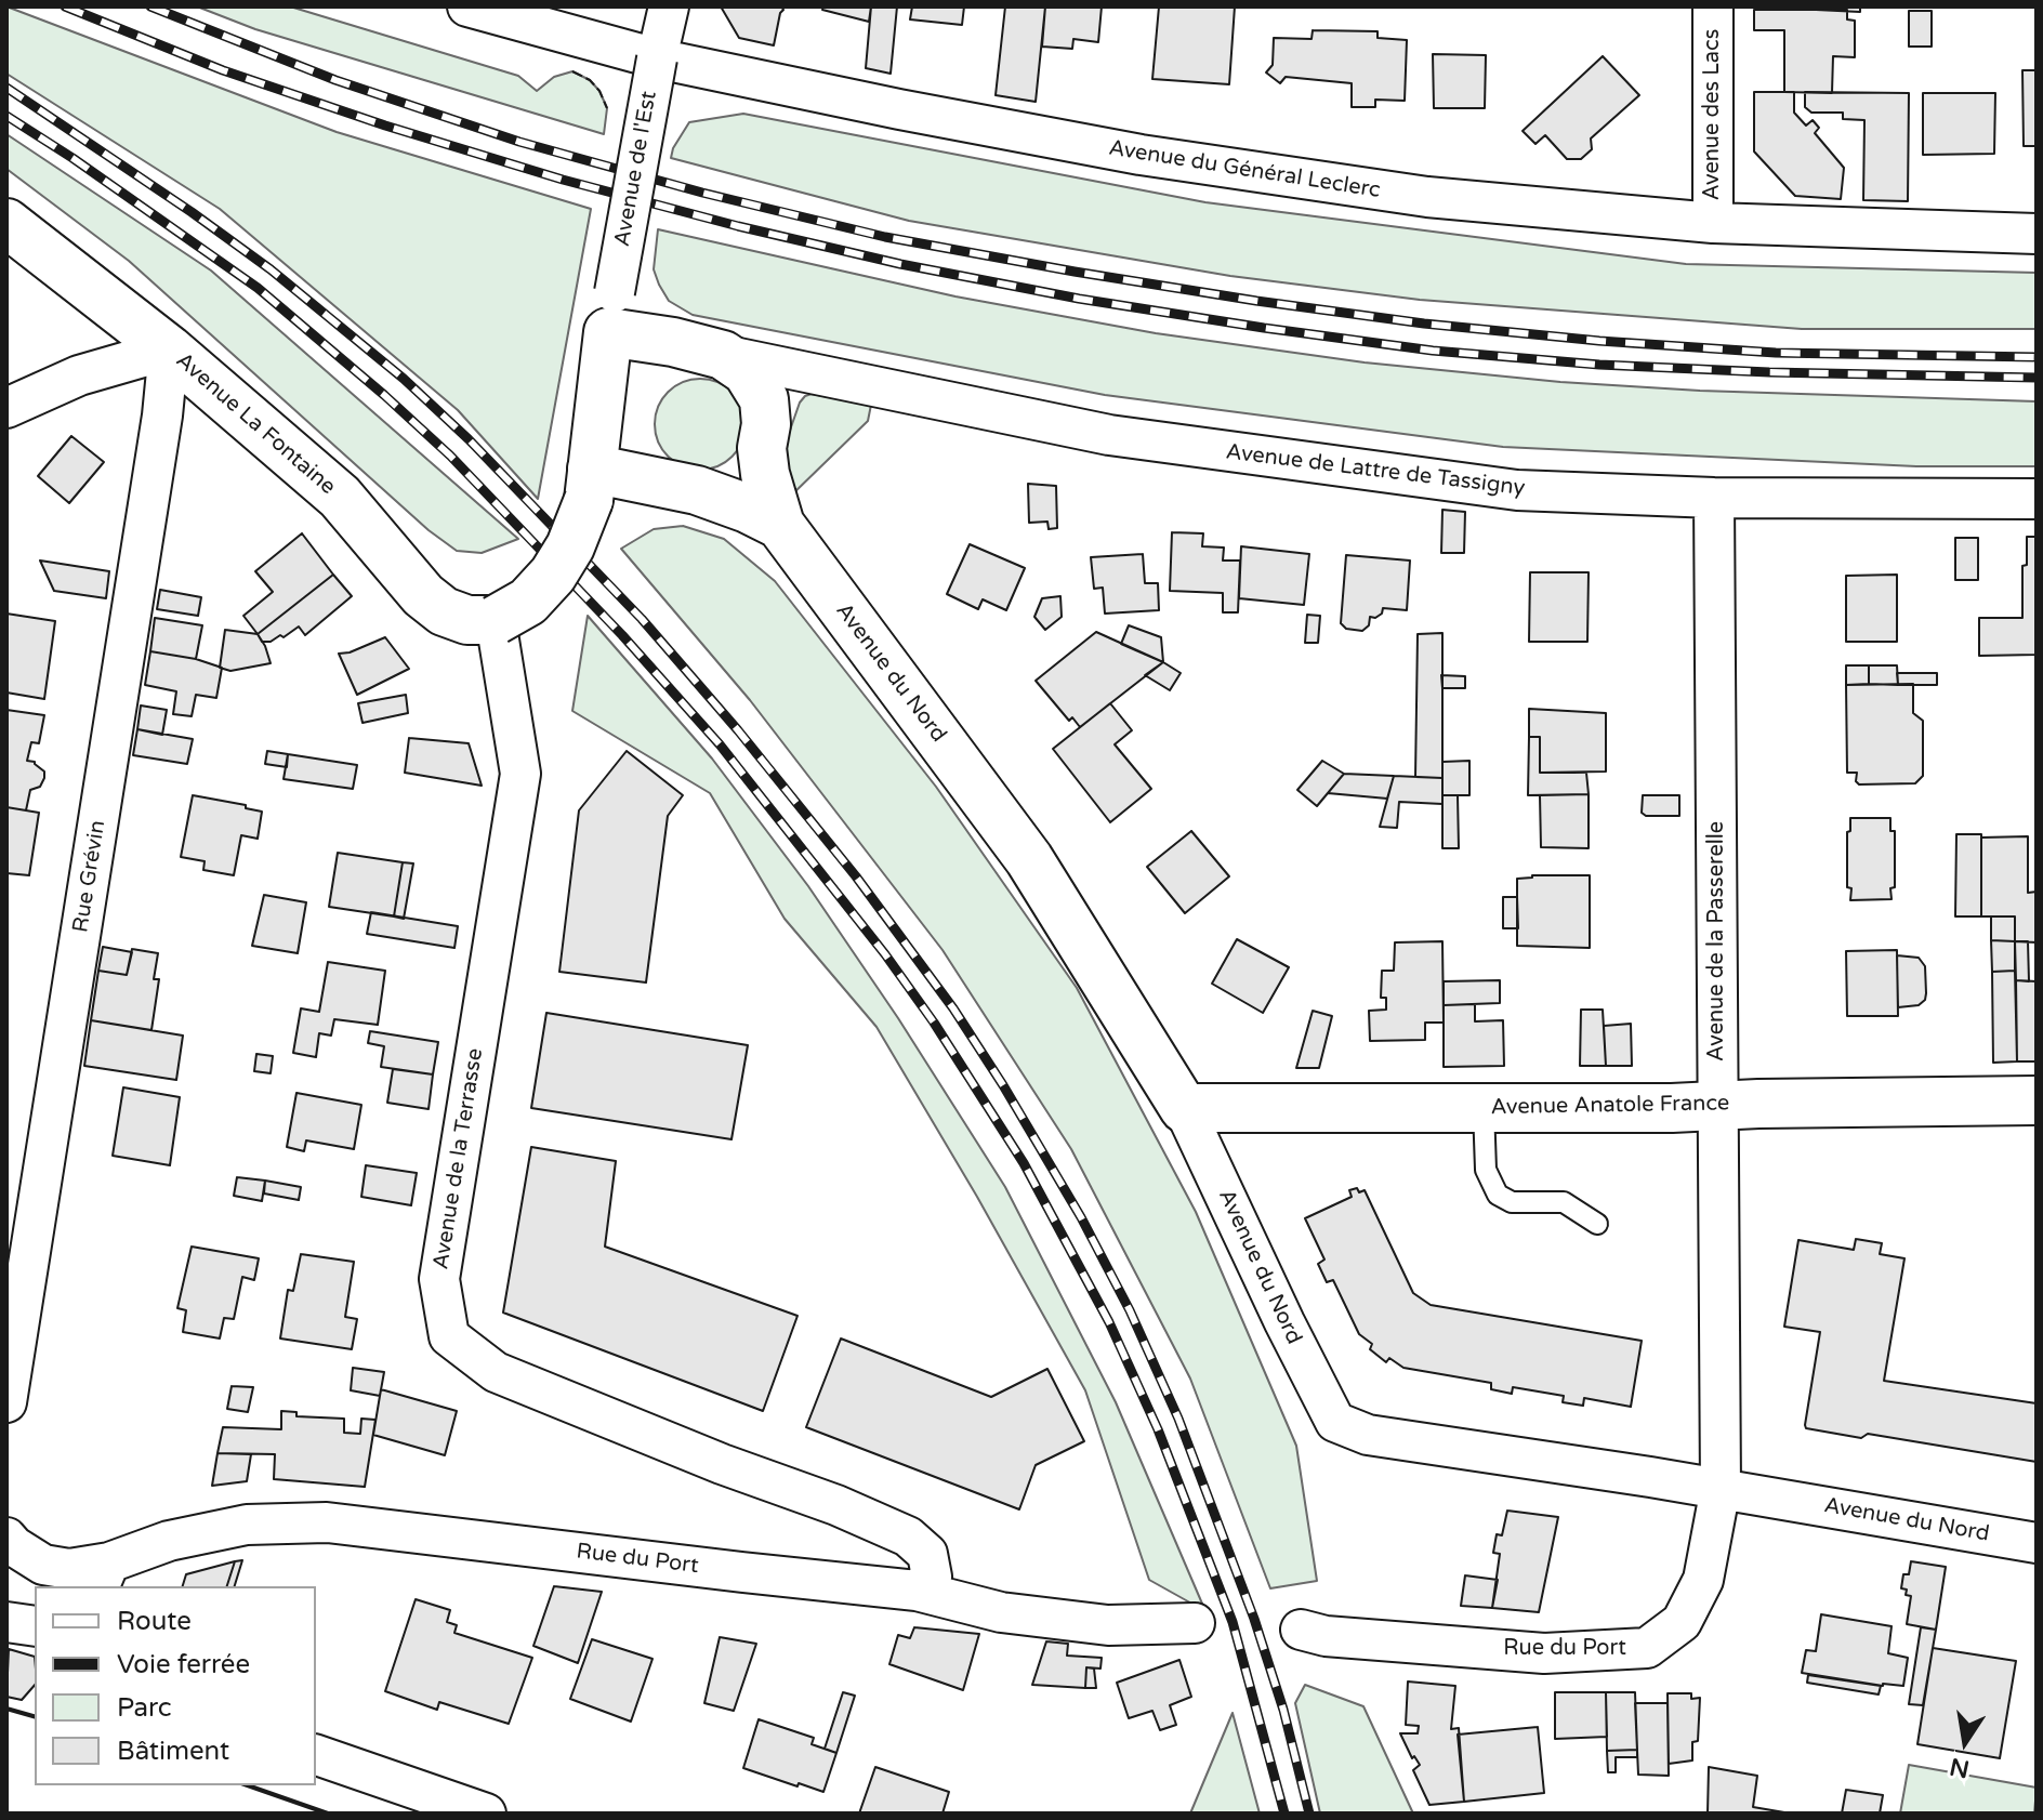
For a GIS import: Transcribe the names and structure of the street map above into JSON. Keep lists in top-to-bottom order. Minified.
{"streets":{"street":["Avenue des Lacs","Avenue de l'Est","Avenue du Général Leclerc","Avenue La Fontaine","Avenue de Lattre de Tassigny","Avenue du Nord","Rue Grévin","Avenue de la Passerelle","Avenue Anatole France","Avenue de la Terrasse","Rue du Port"]},"crossings":[["Avenue des Lacs","Avenue du Général Leclerc"],["Avenue de l'Est","Avenue du Général Leclerc"],["Avenue La Fontaine","Rue Grévin"],["Avenue La Fontaine","Avenue de la Terrasse"],["Avenue de Lattre de Tassigny","Avenue de la Passerelle"],["Avenue du Nord","Avenue de la Passerelle"],["Avenue du Nord","Avenue Anatole France"],["Avenue du Nord","Rue du Port"],["Avenue de la Passerelle","Avenue Anatole France"],["Avenue de la Passerelle","Rue du Port"],["Avenue de la Terrasse","Rue du Port"]],"legend":["Route","Voie ferrée","Parc","Bâtiment"],"north":"bottom"}
